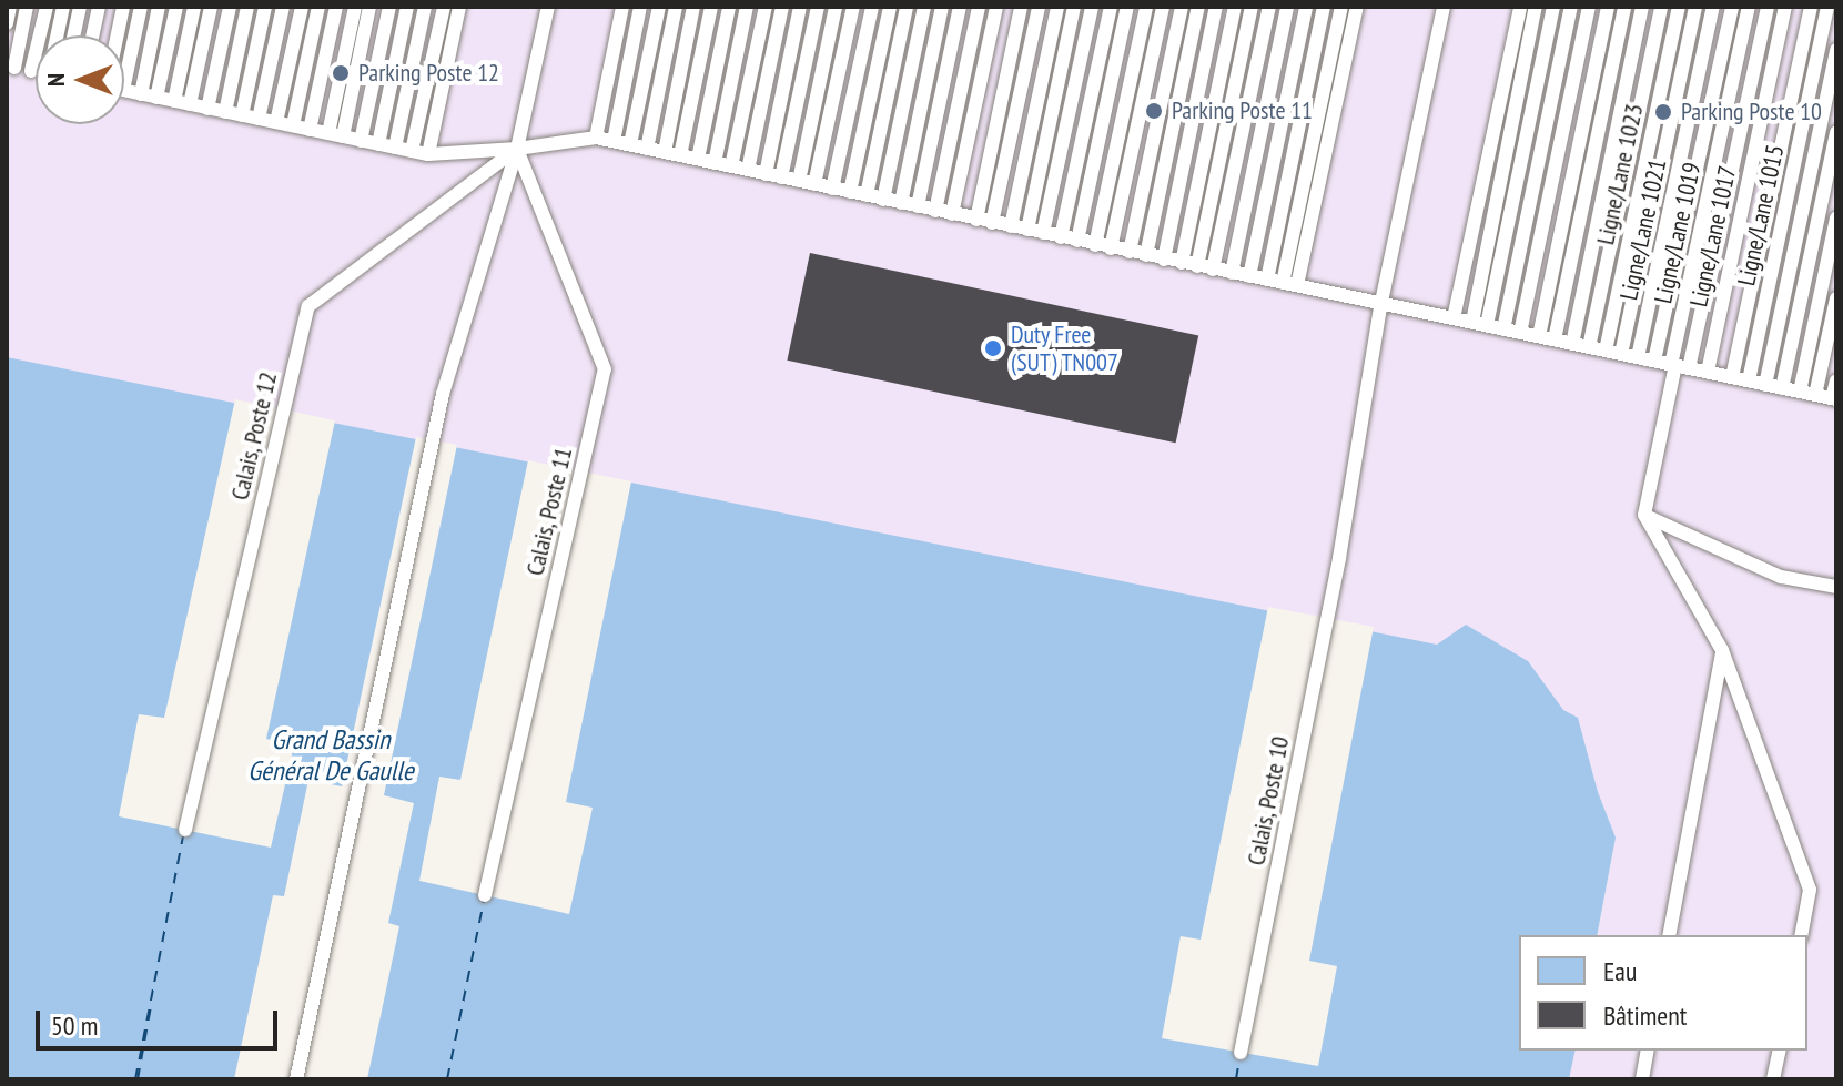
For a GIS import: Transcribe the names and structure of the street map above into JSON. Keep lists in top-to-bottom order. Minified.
{"streets":{"lane":["Ligne/Lane 1023","Ligne/Lane 1015","Ligne/Lane 1021","Ligne/Lane 1019","Ligne/Lane 1017","Calais, Poste 12","Calais, Poste 11","Calais, Poste 10"]},"crossings":[["Calais, Poste 12","Calais, Poste 11"]],"water":["Grand Bassin Général De Gaulle"],"places":["Parking Poste 12","Parking Poste 11","Parking Poste 10","Duty Free (SUT) TN007"],"legend":["Eau","Bâtiment"],"scale_bar":"50 m","north":"left"}
